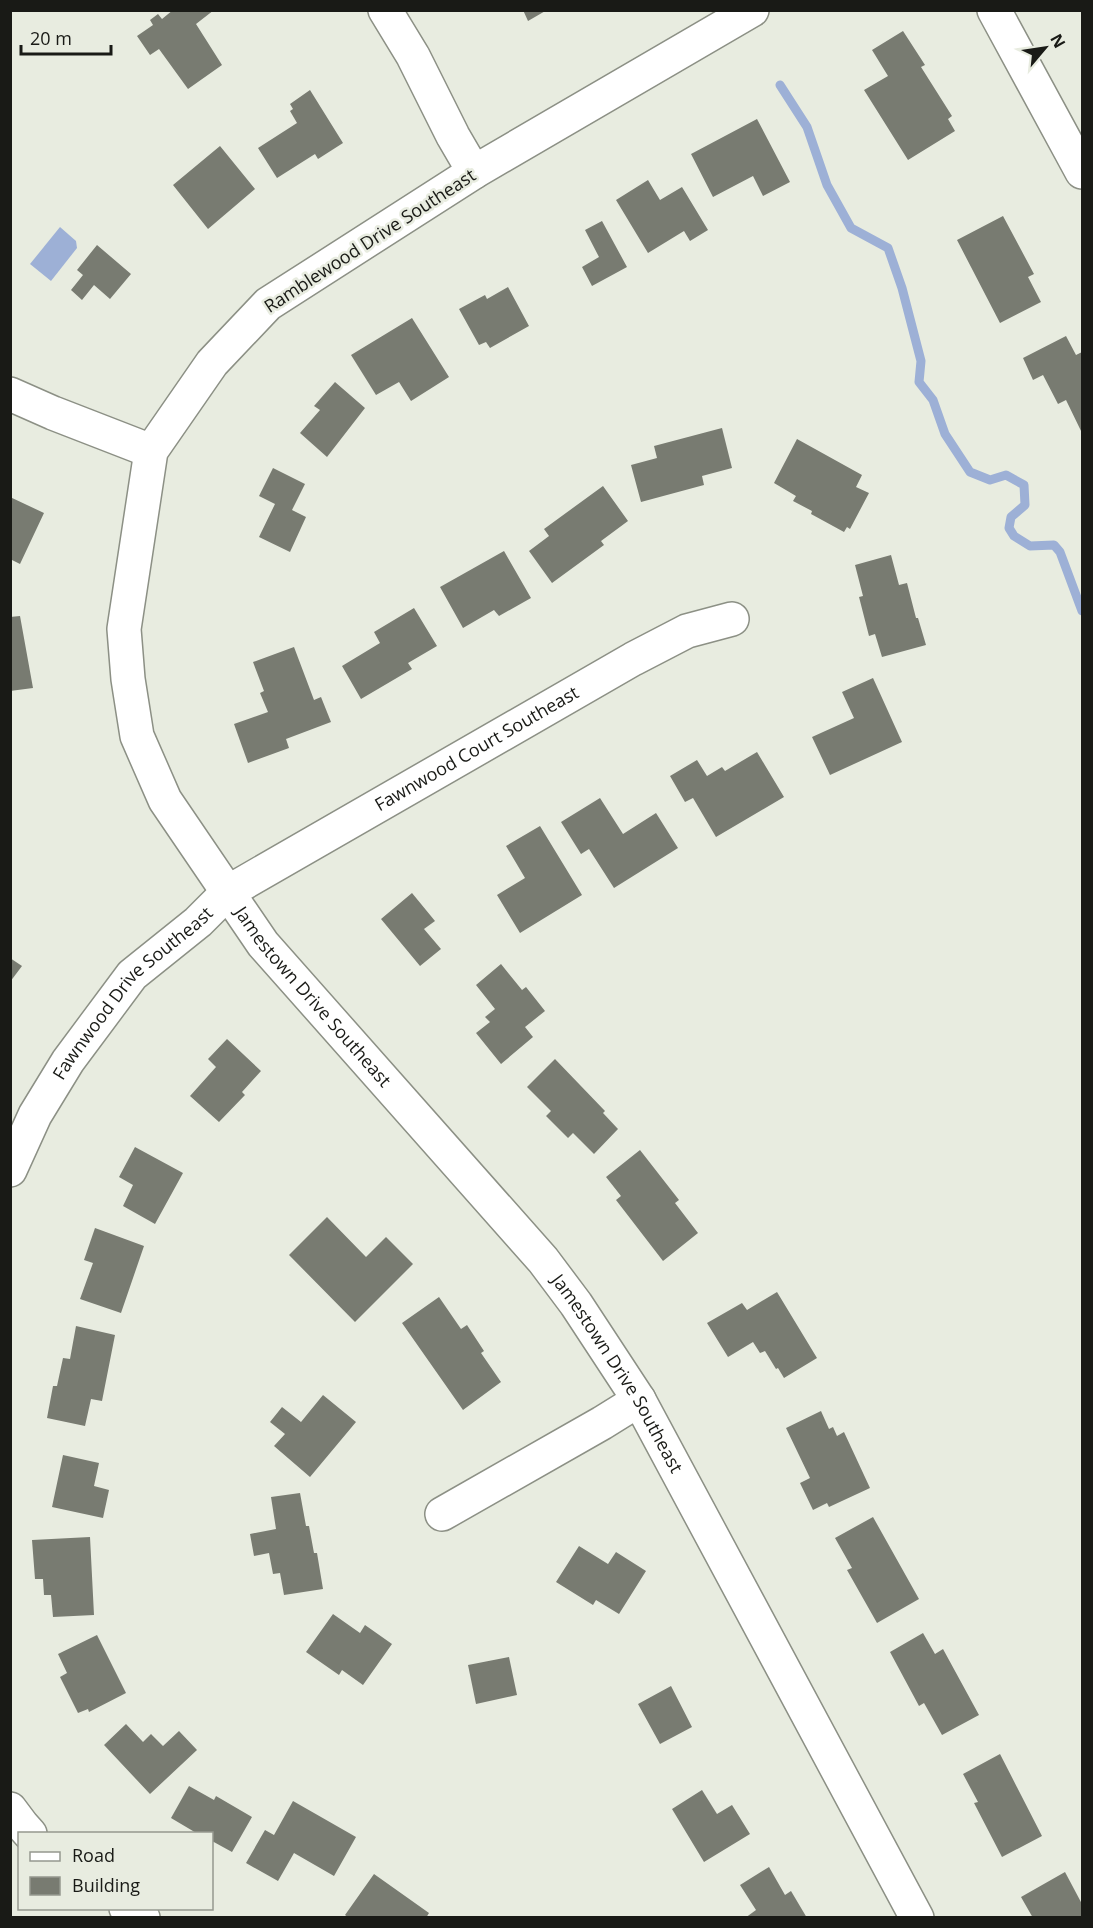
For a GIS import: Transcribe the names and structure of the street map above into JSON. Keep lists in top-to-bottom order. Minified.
{"streets":{"street":["Ramblewood Drive Southeast","Fawnwood Court Southeast","Fawnwood Drive Southeast","Jamestown Drive Southeast"]},"crossings":[["Ramblewood Drive Southeast","Fawnwood Drive Southeast"],["Fawnwood Court Southeast","Fawnwood Drive Southeast"],["Fawnwood Court Southeast","Jamestown Drive Southeast"],["Fawnwood Drive Southeast","Jamestown Drive Southeast"]],"legend":["Road","Building"],"scale_bar":"20 m","north":"top right"}
